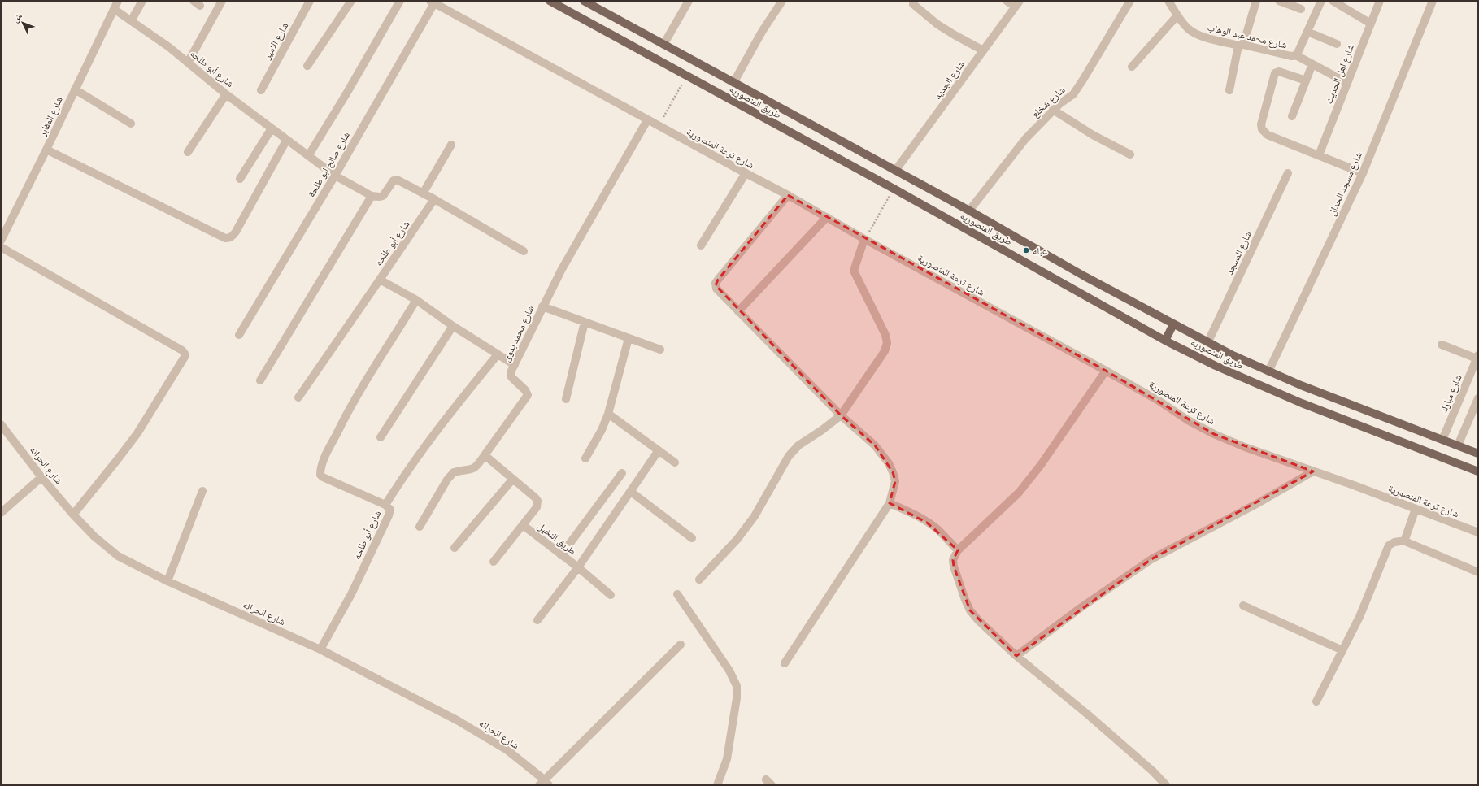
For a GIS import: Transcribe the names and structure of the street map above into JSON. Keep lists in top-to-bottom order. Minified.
{"streets":{"main road":["طريق المنصوريه"],"street":["شارع محمد عبد الوهاب","شارع الامير","شارع أبو طلحه","شارع اهل الحديث","شارع الجديد","شارع شخلع","شارع المقابر","شارع ترعة المنصورية","شارع صالح ابو طلحة","شارع مسجد الجدال","شارع المسجد","شارع محمد بدوى","شارع مبارك","شارع الحرانه","طريق النخيل"]},"crossings":[["شارع أبو طلحه","شارع المقابر"],["شارع أبو طلحه","شارع صالح ابو طلحة"],["شارع أبو طلحه","شارع الحرانه"],["شارع الجديد","طريق المنصوريه"],["طريق المنصوريه","شارع شخلع"],["طريق المنصوريه","شارع مسجد الجدال"],["طريق المنصوريه","شارع المسجد"],["طريق المنصوريه","شارع مبارك"],["شارع ترعة المنصورية","شارع صالح ابو طلحة"],["شارع ترعة المنصورية","شارع محمد بدوى"]],"places":["عبله"],"north":"top left"}
